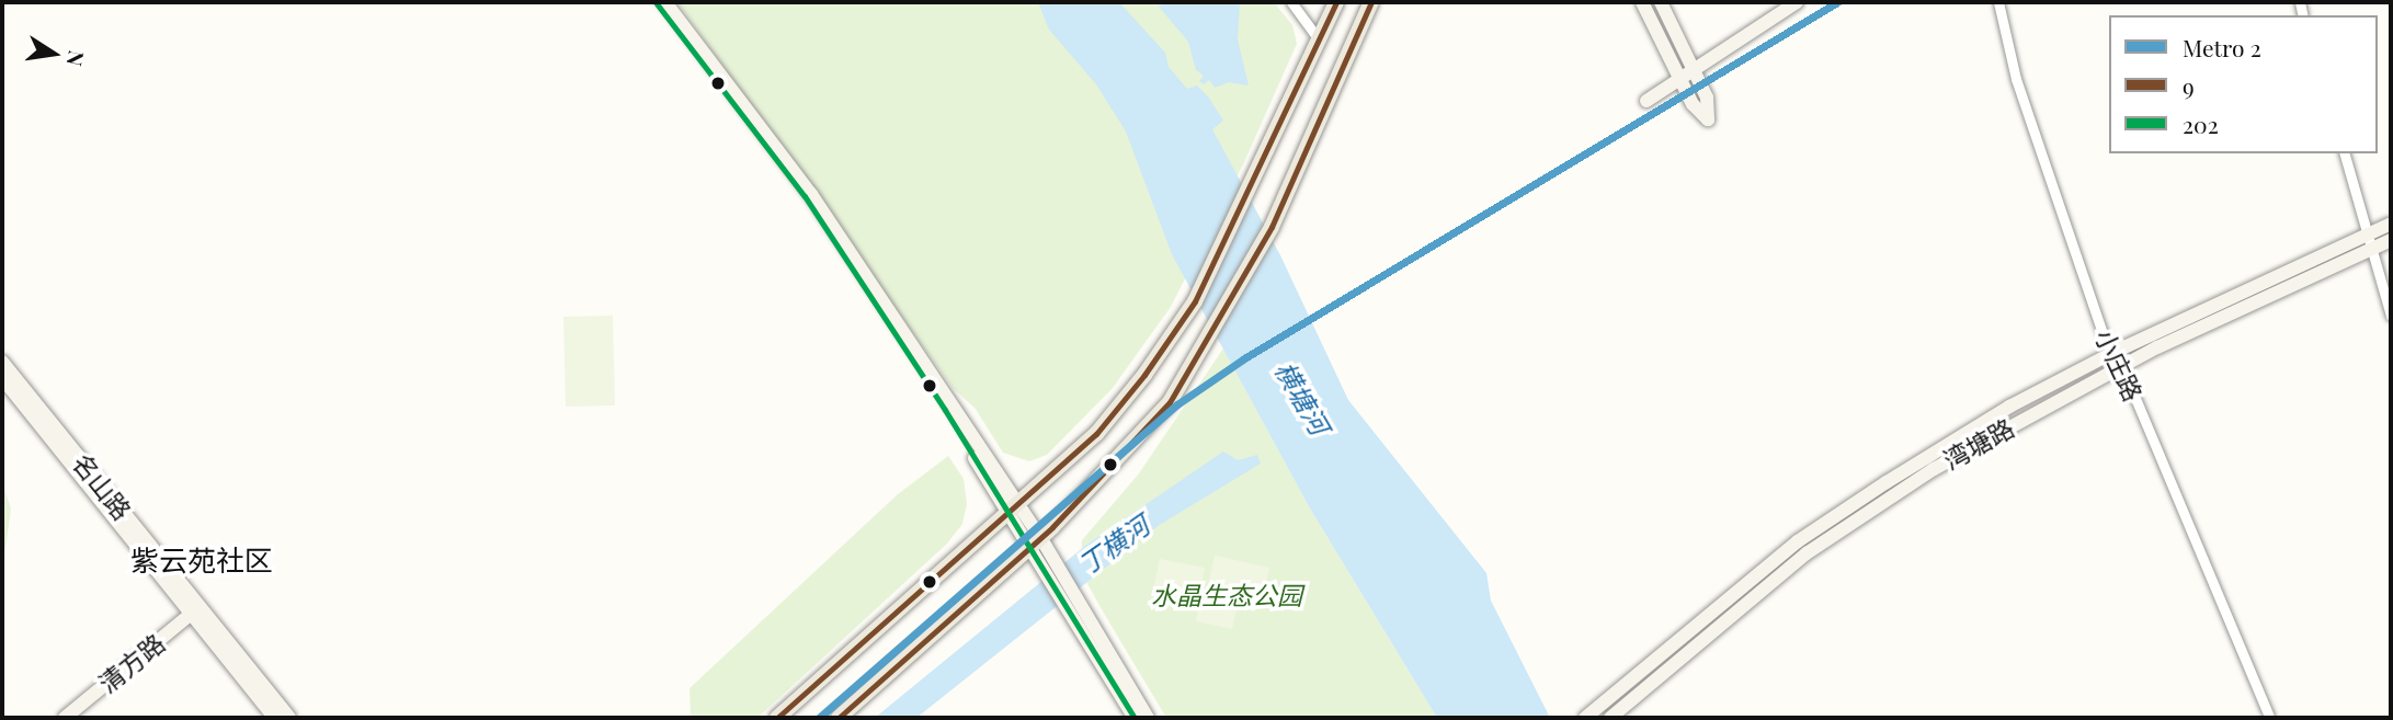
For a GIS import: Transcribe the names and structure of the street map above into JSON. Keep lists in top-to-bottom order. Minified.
{"streets":{"street":["小庄路","湾塘路","名山路","清方路"]},"crossings":[["小庄路","湾塘路"],["名山路","清方路"]],"districts":["紫云苑社区"],"water":["横塘河","丁横河"],"parks":["水晶生态公园"],"lines":["metro line 2","transit line 9","transit line 202"],"legend":["Metro 2","9","202"],"north":"right"}
